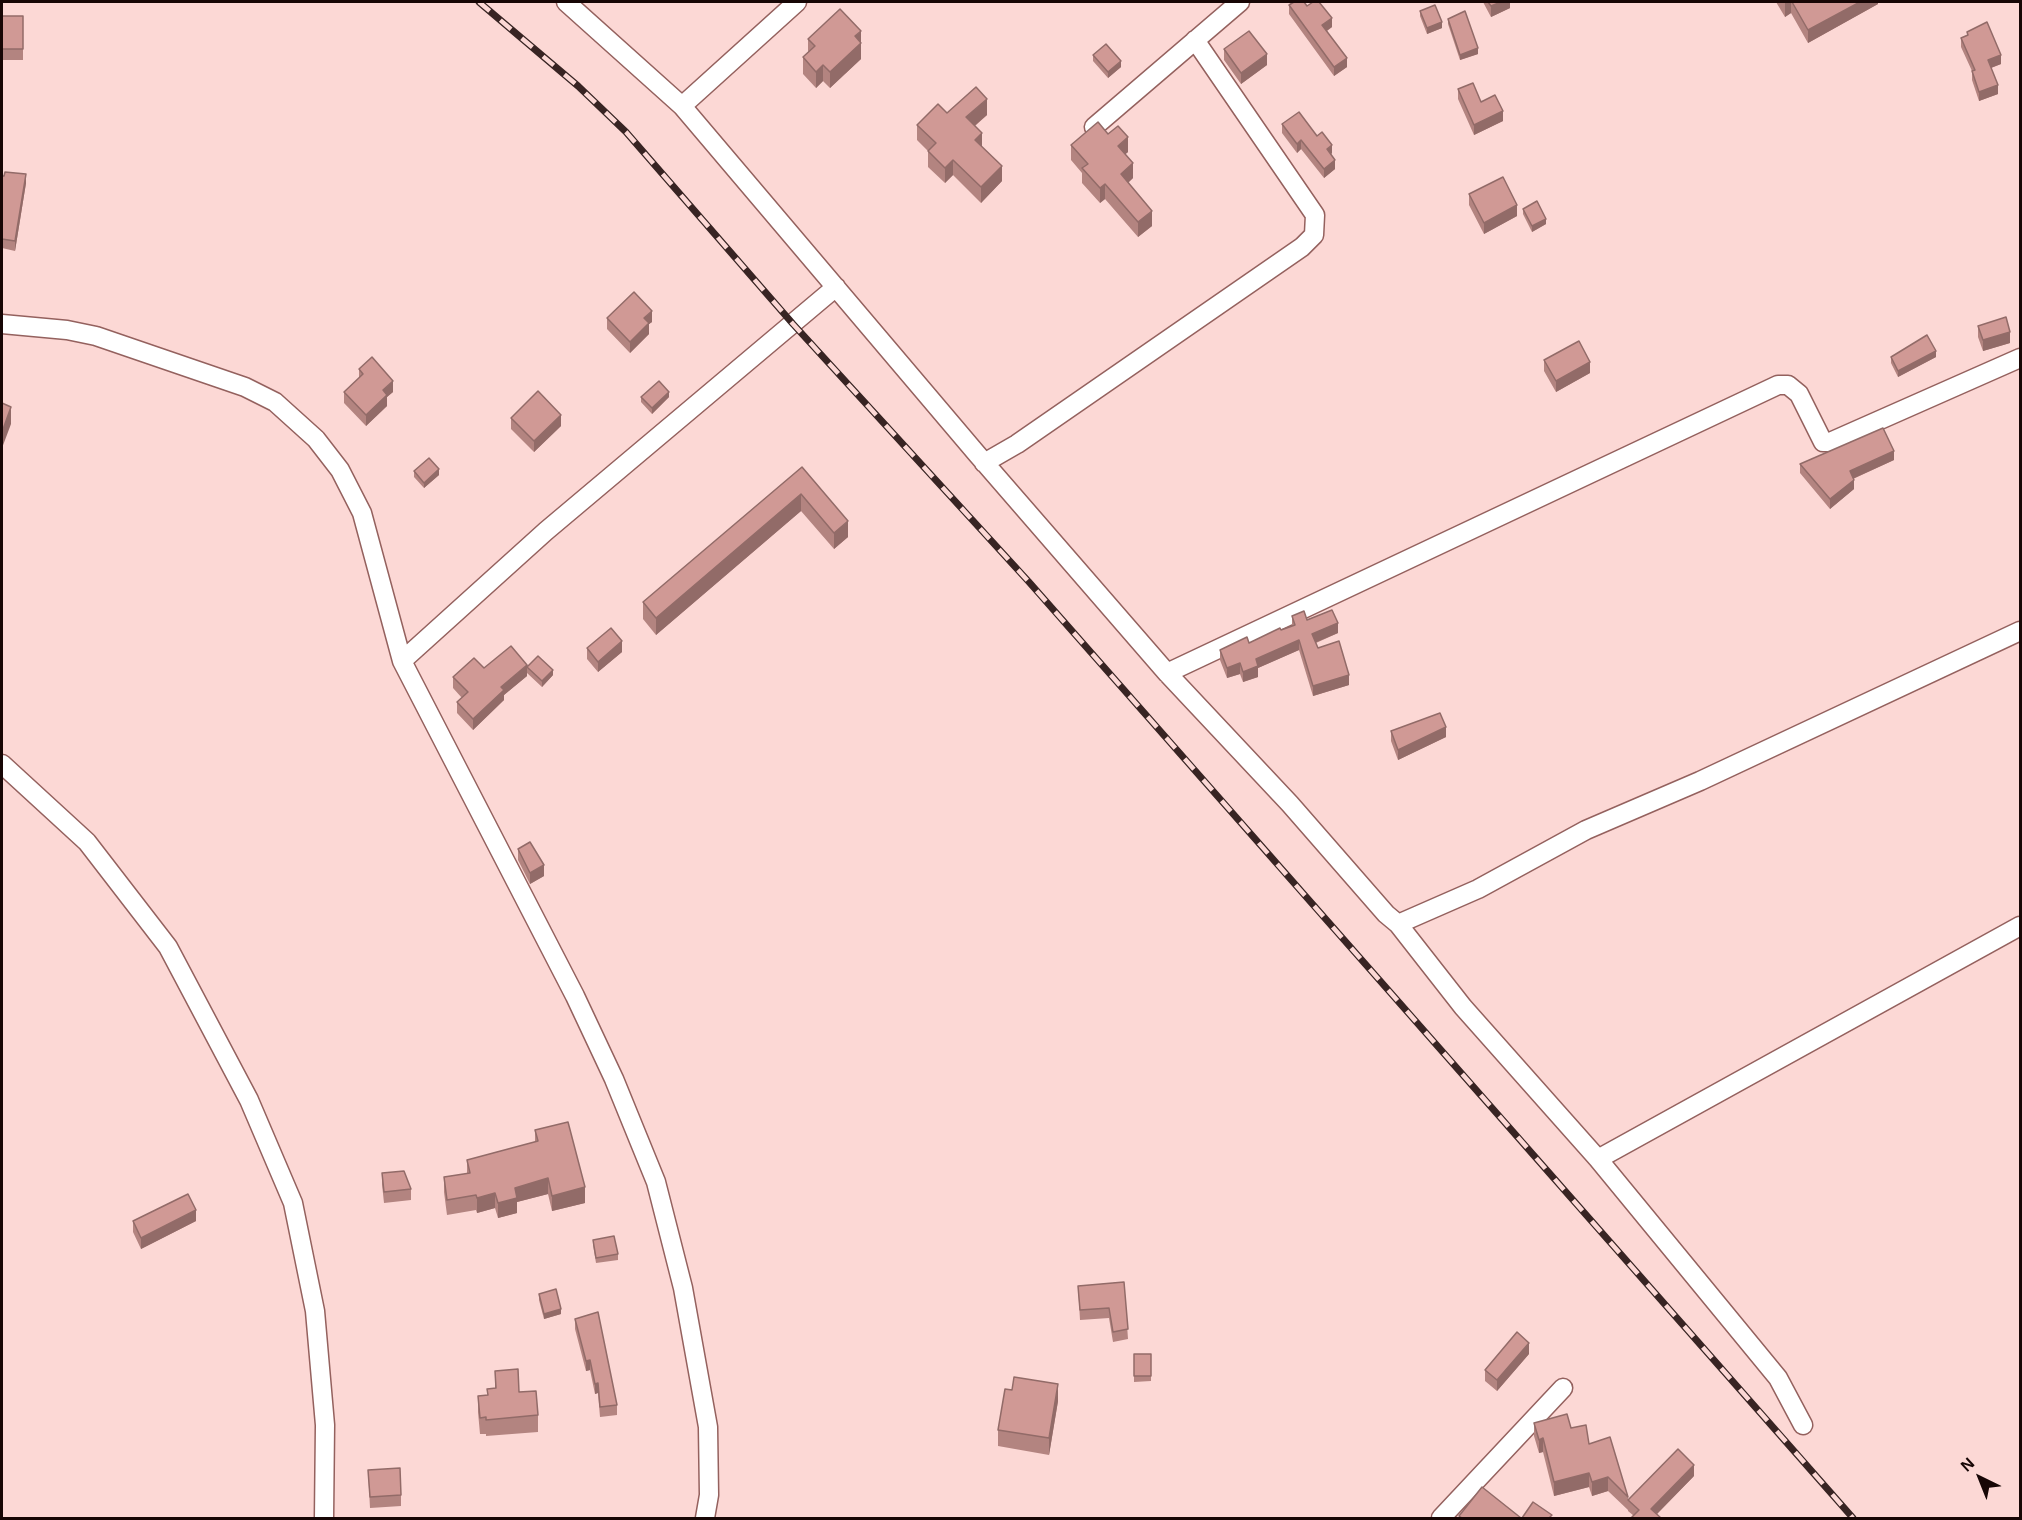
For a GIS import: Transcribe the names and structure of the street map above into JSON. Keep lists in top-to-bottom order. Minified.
{"north":"top left"}
